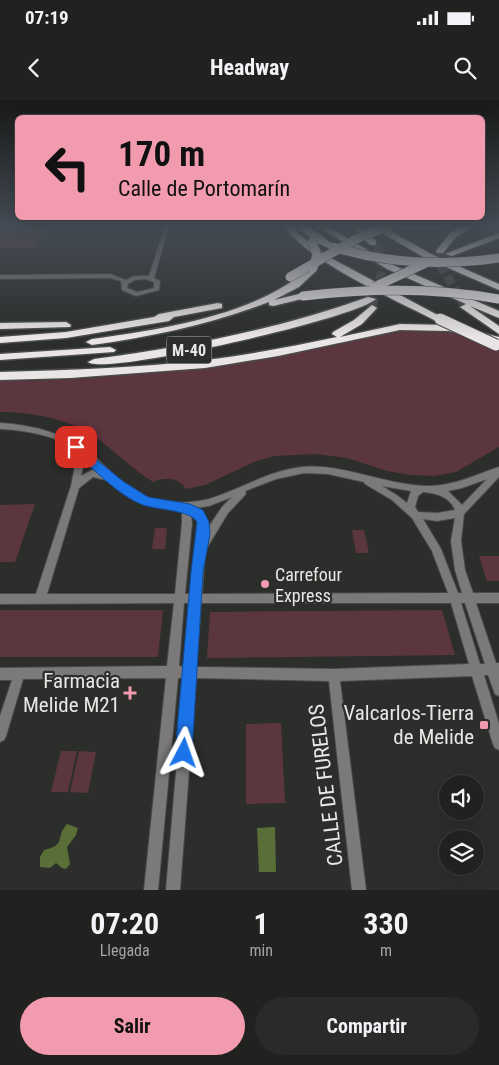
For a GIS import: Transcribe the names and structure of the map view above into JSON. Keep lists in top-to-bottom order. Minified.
{"streets":{"highway":["M-40"],"street":["CALLE DE FURELOS"]},"places":{"other":["Carrefour Express"],"health":["Farmacia Melide M21"],"transit":["Valcarlos-Tierra de Melide"]},"page":{"status":"07:19","header":"Headway","turn":["170 m","Calle de Portomarín"],"eta":["07:20","Llegada","1","min","330","m"],"buttons":["Salir","Compartir"]}}
